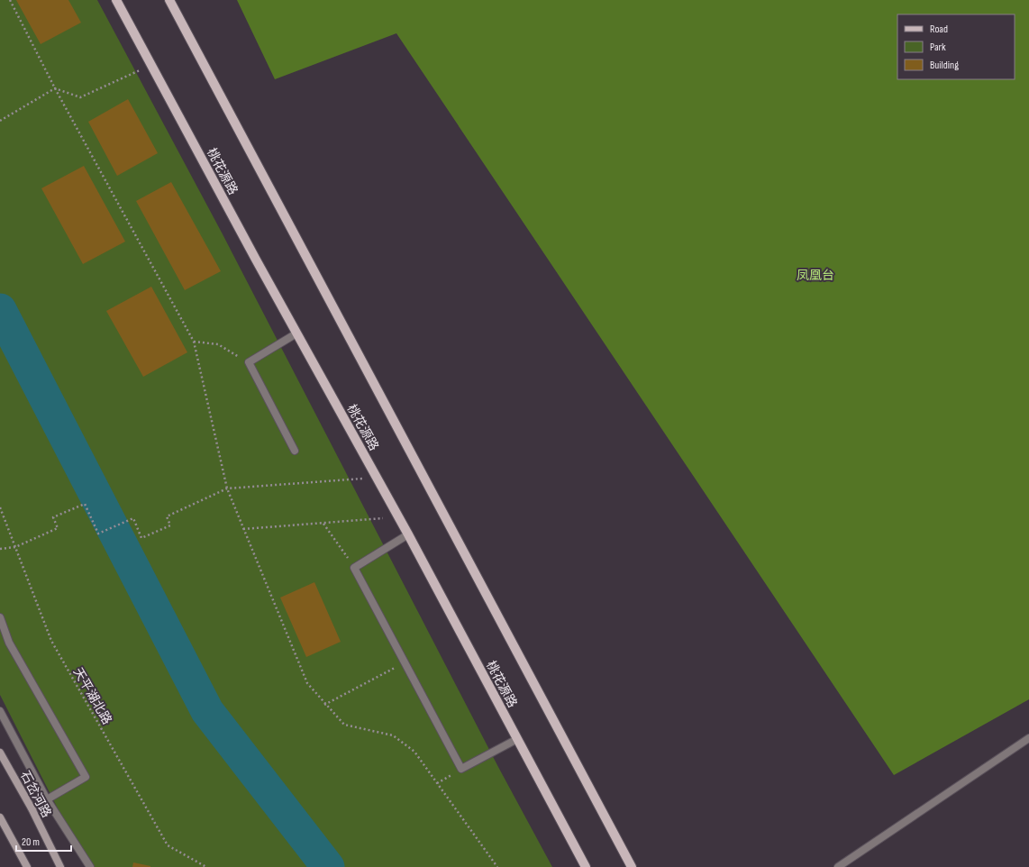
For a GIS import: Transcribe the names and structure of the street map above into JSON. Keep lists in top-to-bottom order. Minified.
{"streets":{"main road":["桃花源路","石岔河路"],"path":["天平湖北路"]},"parks":["凤凰台"],"legend":["Road","Park","Building"],"scale_bar":"20 m"}
